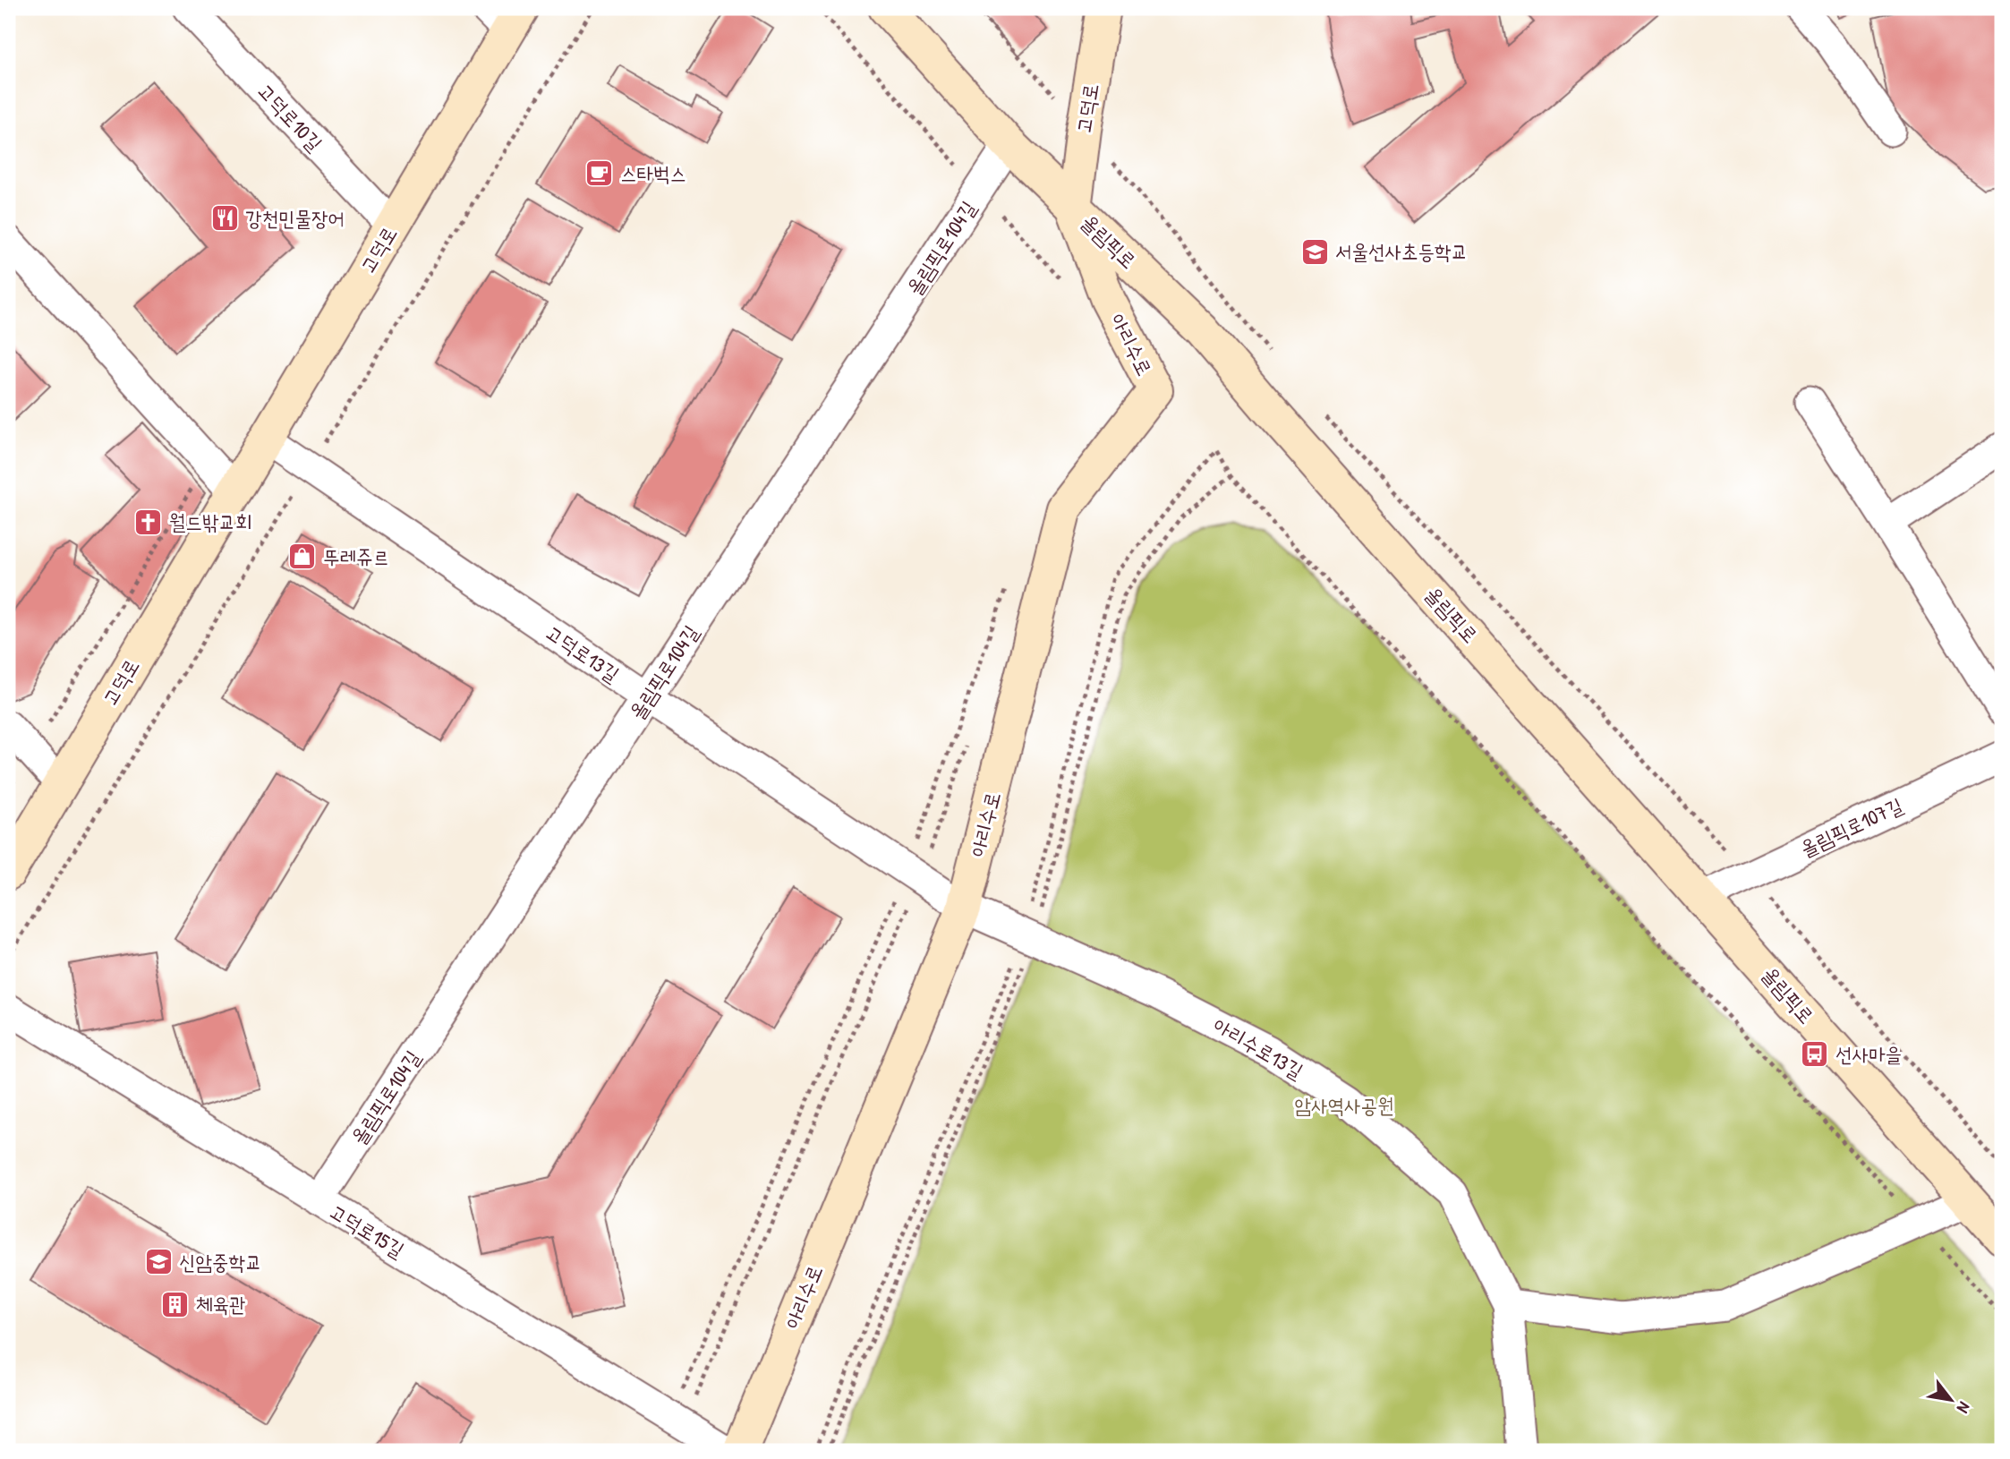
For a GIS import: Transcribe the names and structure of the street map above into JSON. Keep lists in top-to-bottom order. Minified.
{"streets":{"main road":["고덕로","올림픽로","아리수로"],"street":["고덕로10길","올림픽로104길","고덕로13길","올림픽로107길","아리수로13길","고덕로15길"]},"crossings":[["고덕로","고덕로10길"],["고덕로","올림픽로"],["고덕로","아리수로"],["고덕로","고덕로13길"],["올림픽로","올림픽로104길"],["올림픽로","아리수로"],["올림픽로","올림픽로107길"],["올림픽로104길","고덕로13길"],["올림픽로104길","고덕로15길"],["아리수로","고덕로13길"],["아리수로","아리수로13길"],["고덕로13길","아리수로13길"]],"parks":["암사역사공원"],"places":{"cafe":["스타벅스"],"restaurant":["강천민물장어"],"school or university":["서울선사초등학교","신암중학교"],"church":["월드밖교회"],"shop":["뚜레쥬르"],"bus stop":["선사마을"],"building":["체육관"]},"north":"bottom right"}
